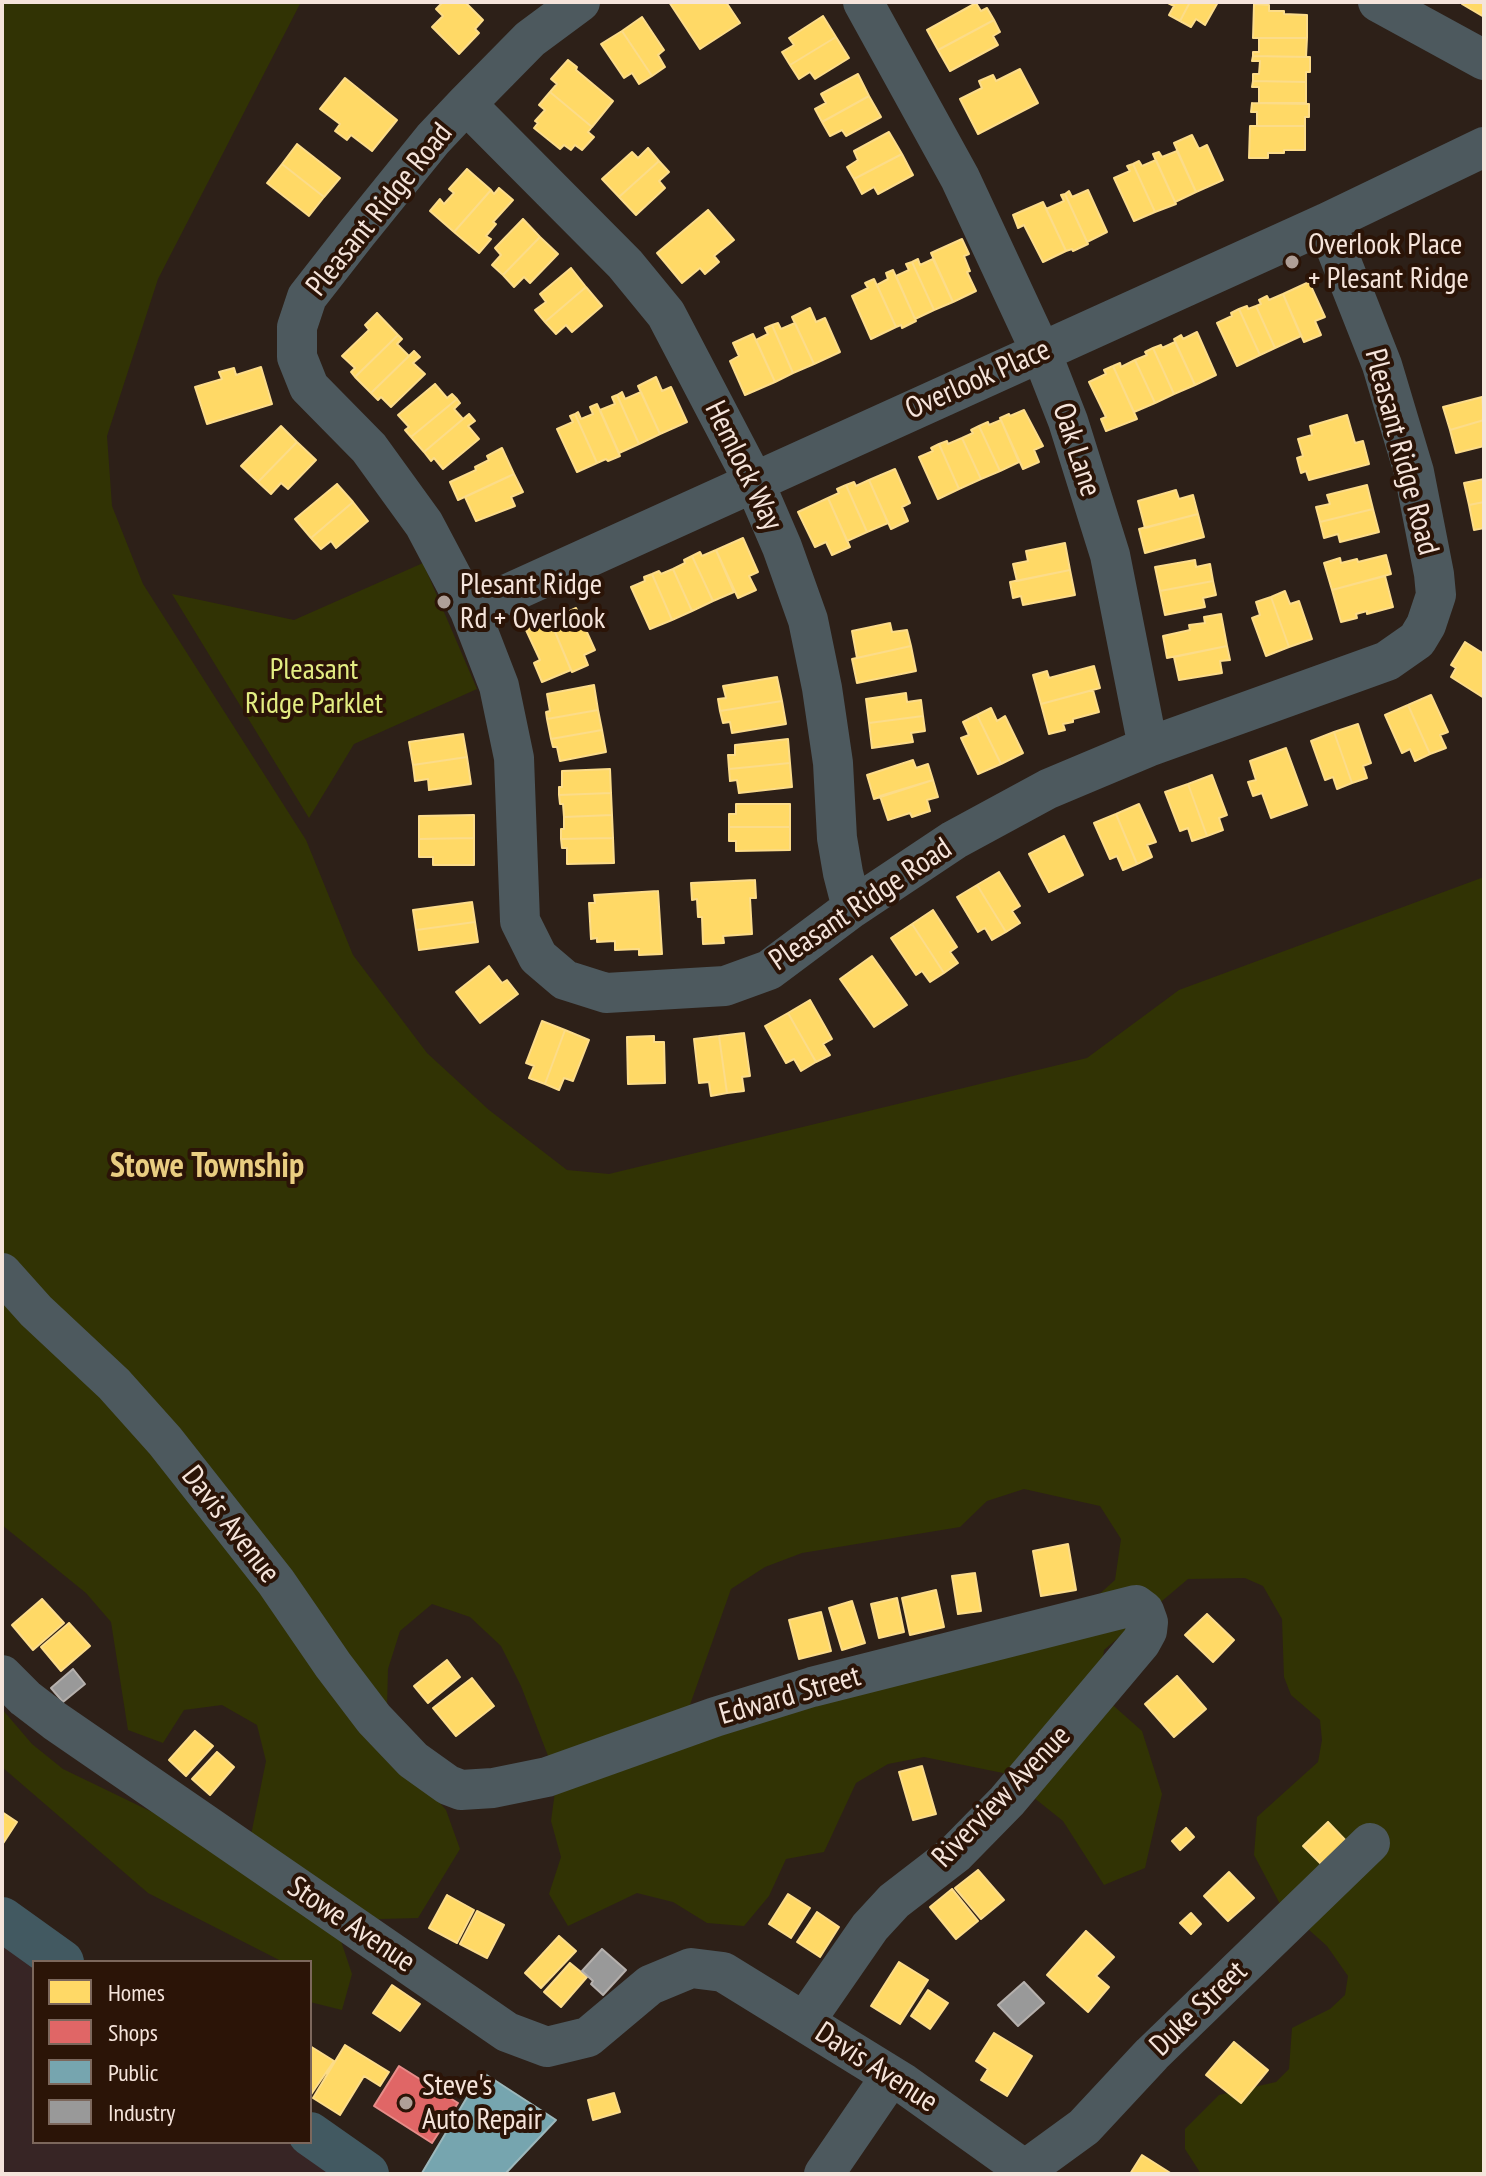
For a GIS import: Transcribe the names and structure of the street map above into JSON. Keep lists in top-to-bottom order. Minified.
{"streets":{"street":["Pleasant Ridge Road","Overlook Place","Oak Lane","Hemlock Way","Davis Avenue","Edward Street","Riverview Avenue","Stowe Avenue","Duke Street"]},"crossings":[["Pleasant Ridge Road","Overlook Place"],["Pleasant Ridge Road","Oak Lane"],["Pleasant Ridge Road","Hemlock Way"],["Overlook Place","Oak Lane"],["Overlook Place","Hemlock Way"],["Davis Avenue","Edward Street"],["Davis Avenue","Riverview Avenue"],["Davis Avenue","Stowe Avenue"],["Davis Avenue","Duke Street"],["Edward Street","Riverview Avenue"]],"districts":["Stowe Township"],"parks":["Pleasant Ridge Parklet"],"places":["Overlook Place + Plesant Ridge","Plesant Ridge Rd + Overlook","Steve's Auto Repair"],"legend":["Homes","Shops","Public","Industry"]}
